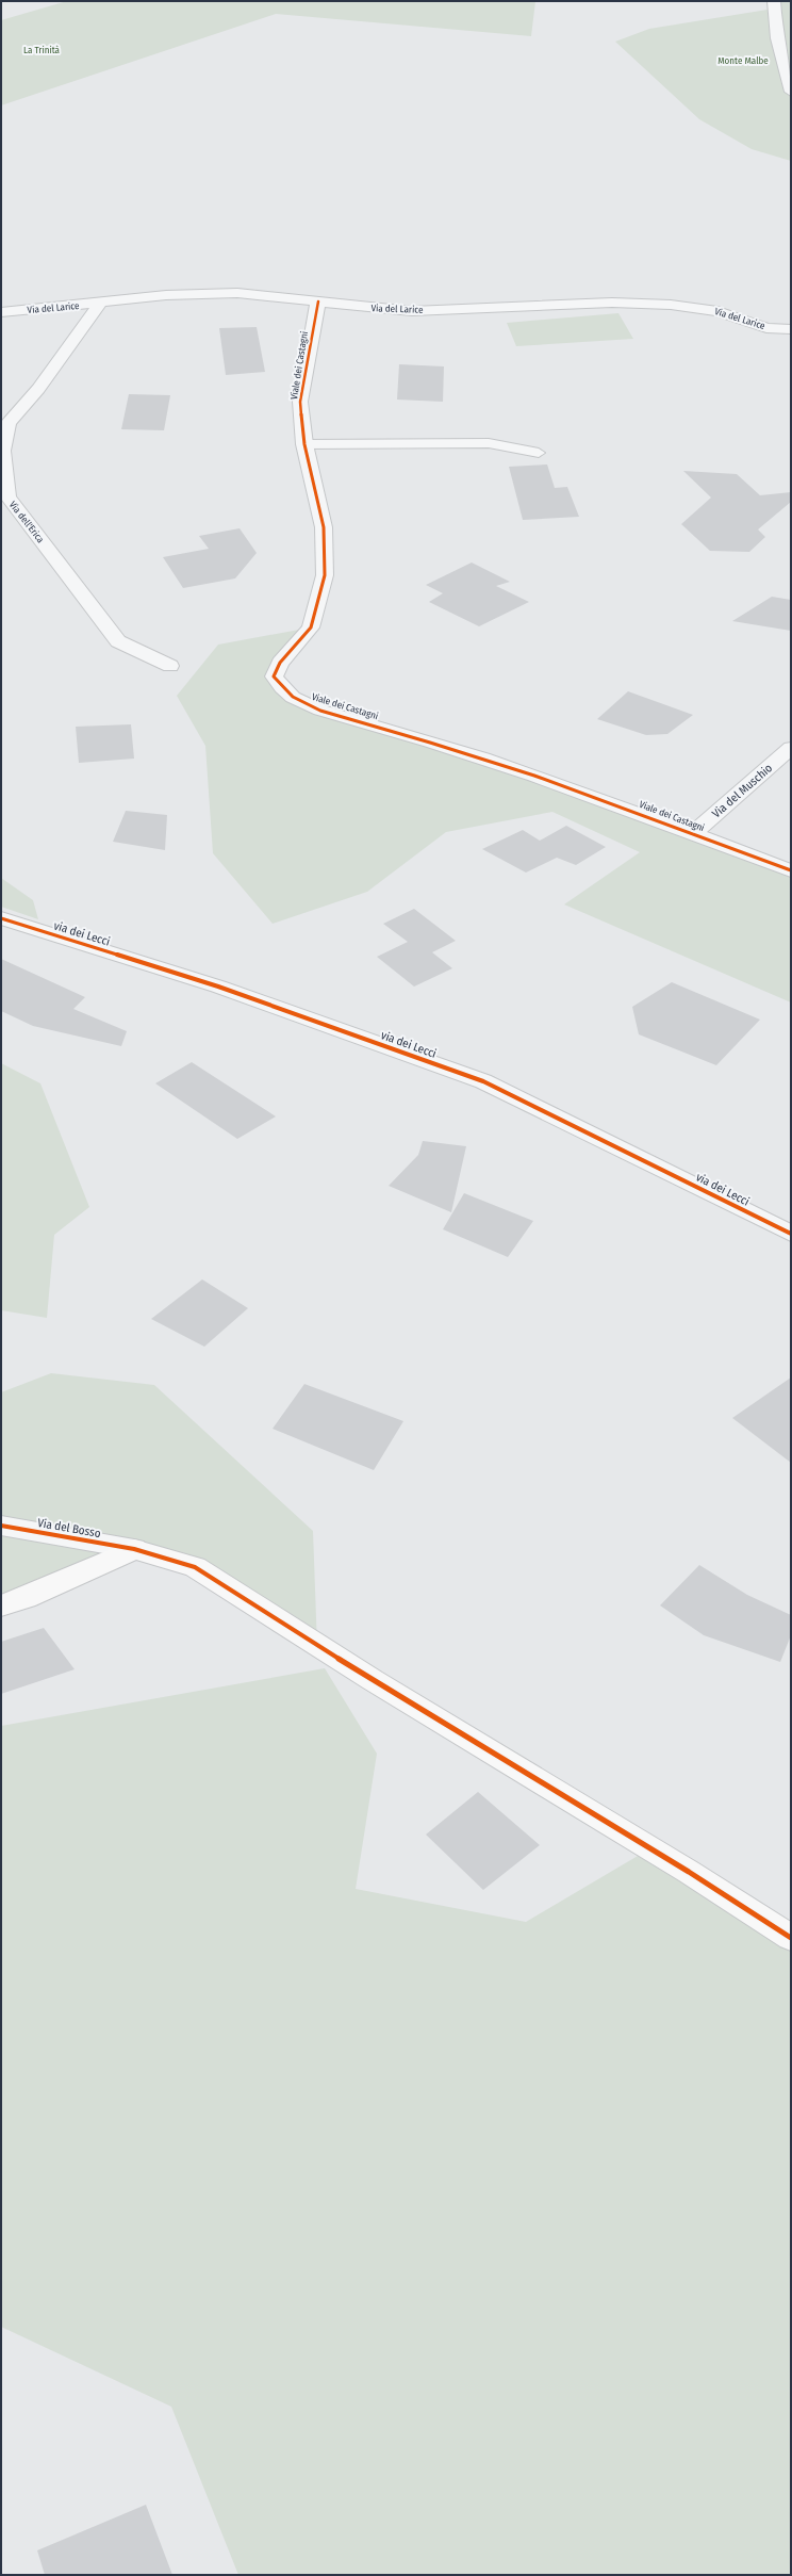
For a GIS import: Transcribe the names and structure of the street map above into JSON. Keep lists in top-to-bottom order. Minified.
{"streets":{"street":["Via del Larice","Viale dei Castagni","Via dell'Erica","Via del Muschio","via dei Lecci","Via del Bosso"]},"crossings":[["Via del Larice","Viale dei Castagni"],["Via del Larice","Via dell'Erica"],["Viale dei Castagni","Via del Muschio"]],"parks":["La Trinità","Monte Malbe"]}
